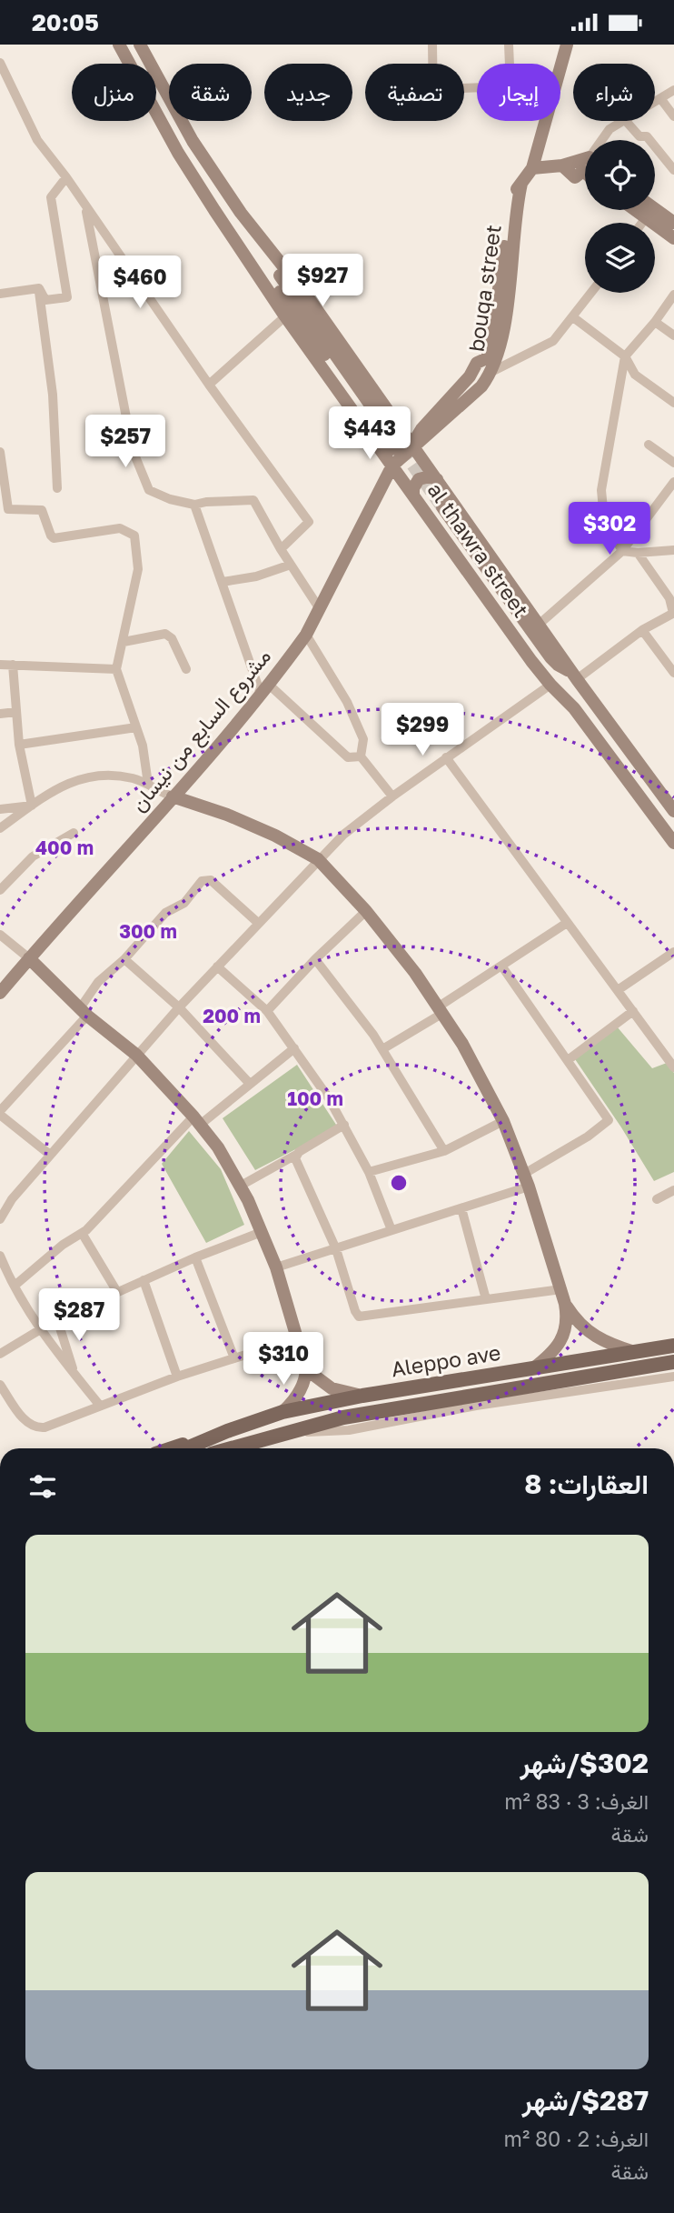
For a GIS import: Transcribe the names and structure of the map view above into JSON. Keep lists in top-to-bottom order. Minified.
{"streets":{"main road":["bouqa street","al thawra street","مشروع السابع من نيسان","Aleppo ave"]},"crossings":[["bouqa street","al thawra street"],["bouqa street","مشروع السابع من نيسان"],["al thawra street","مشروع السابع من نيسان"]],"page":{"status":"20:05","chip":["شراء","إيجار","تصفية","جديد","شقة","منزل"],"price":["$927","$460","$443","$257","$302","$299","$287","$310"],"heading":"العقارات: 8","list":[{"name":"$302/شهر","note":"الغرف: 3 · 83 m² · شقة"},{"name":"$287/شهر","note":"الغرف: 2 · 80 m² · شقة"}]},"rings":["400 m","300 m","200 m","100 m"]}
